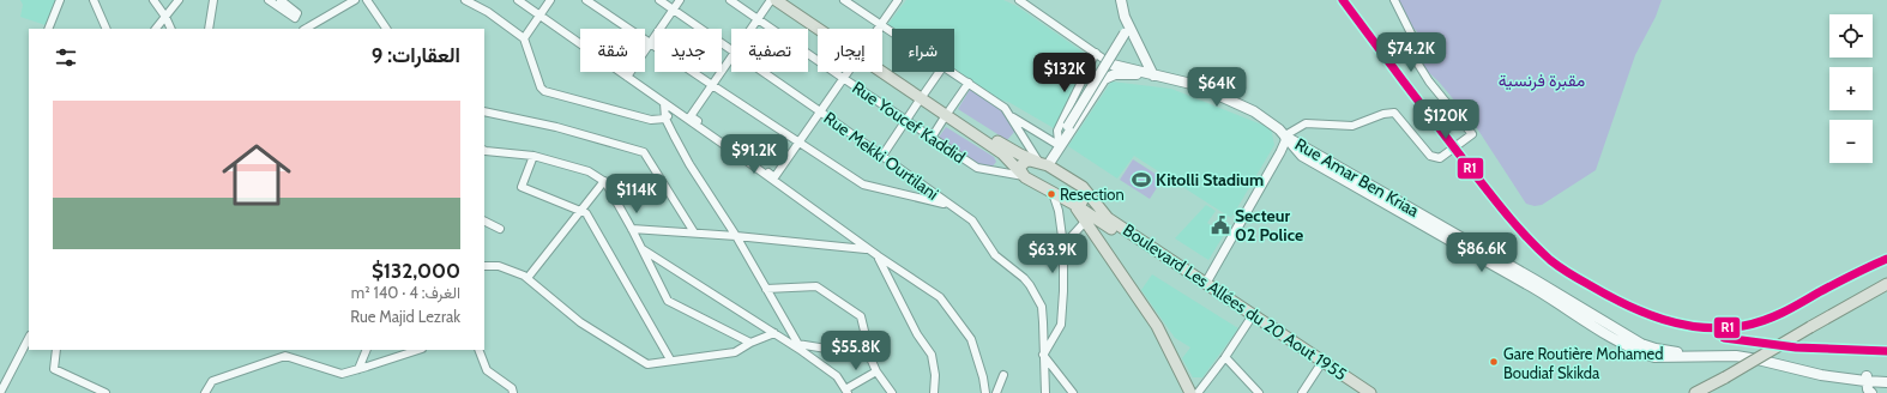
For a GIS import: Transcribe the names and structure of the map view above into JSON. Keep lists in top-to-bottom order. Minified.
{"streets":{"main road":["Rue Amar Ben Kriaa","Boulevard Les Allées du 20 Aout 1955"],"street":["Rue Youcef Kaddid","Rue Mekki Ourtilani"]},"parks":["مقبرة فرنسية"],"places":{"sports":["Kitolli Stadium"],"other":["Resection","Gare Routière Mohamed Boudiaf Skikda"],"public building":["Secteur 02 Police"]},"lines":["transit line R1"],"page":{"map_buttons":["+","−"],"chip":["شراء","إيجار","تصفية","جديد","شقة"],"heading":"العقارات: 9","price":["$74.2K","$132K","$64K","$120K","$91.2K","$114K","$86.6K","$63.9K","$55.8K"],"list":[{"name":"$132,000","note":"الغرف: 4 · 140 m² · Rue Majid Lezrak"}]}}
